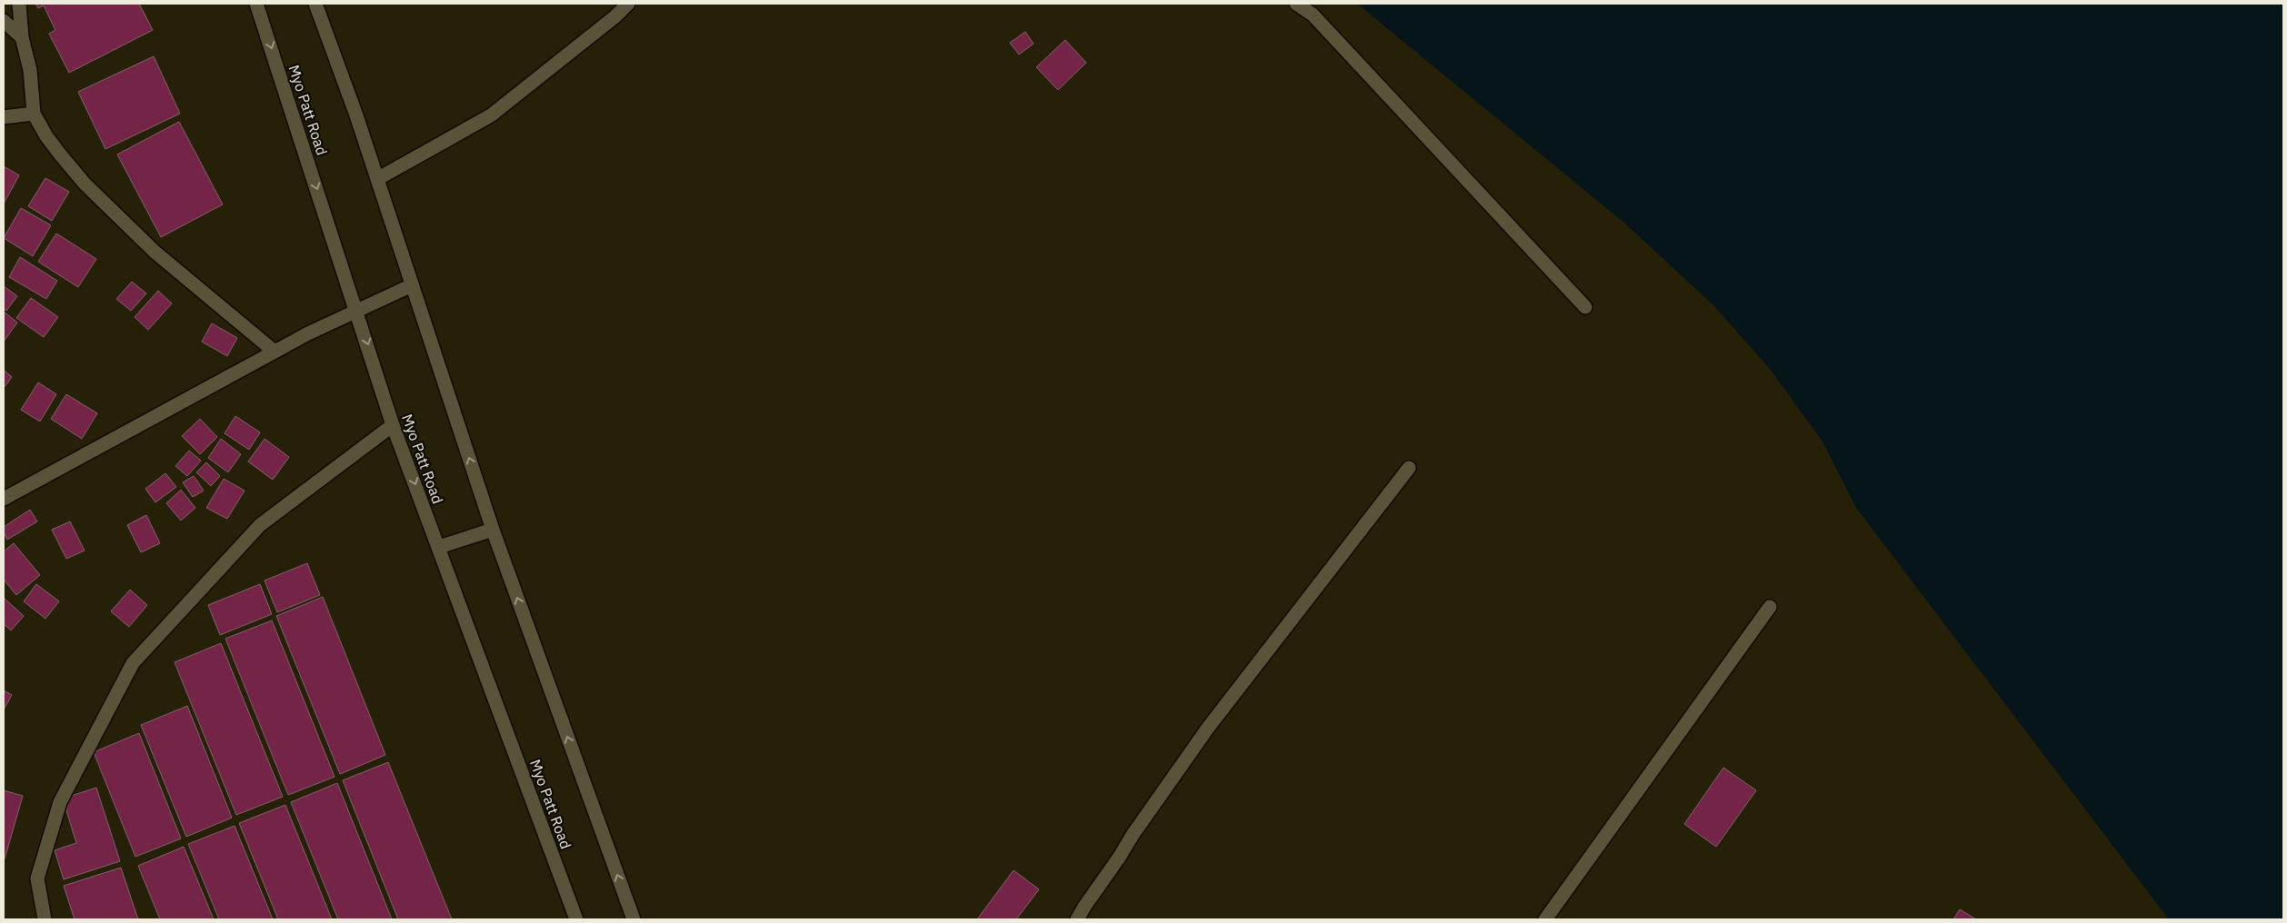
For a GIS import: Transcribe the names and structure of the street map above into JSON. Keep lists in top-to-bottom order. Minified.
{"streets":{"main road":["Myo Patt Road"]}}
